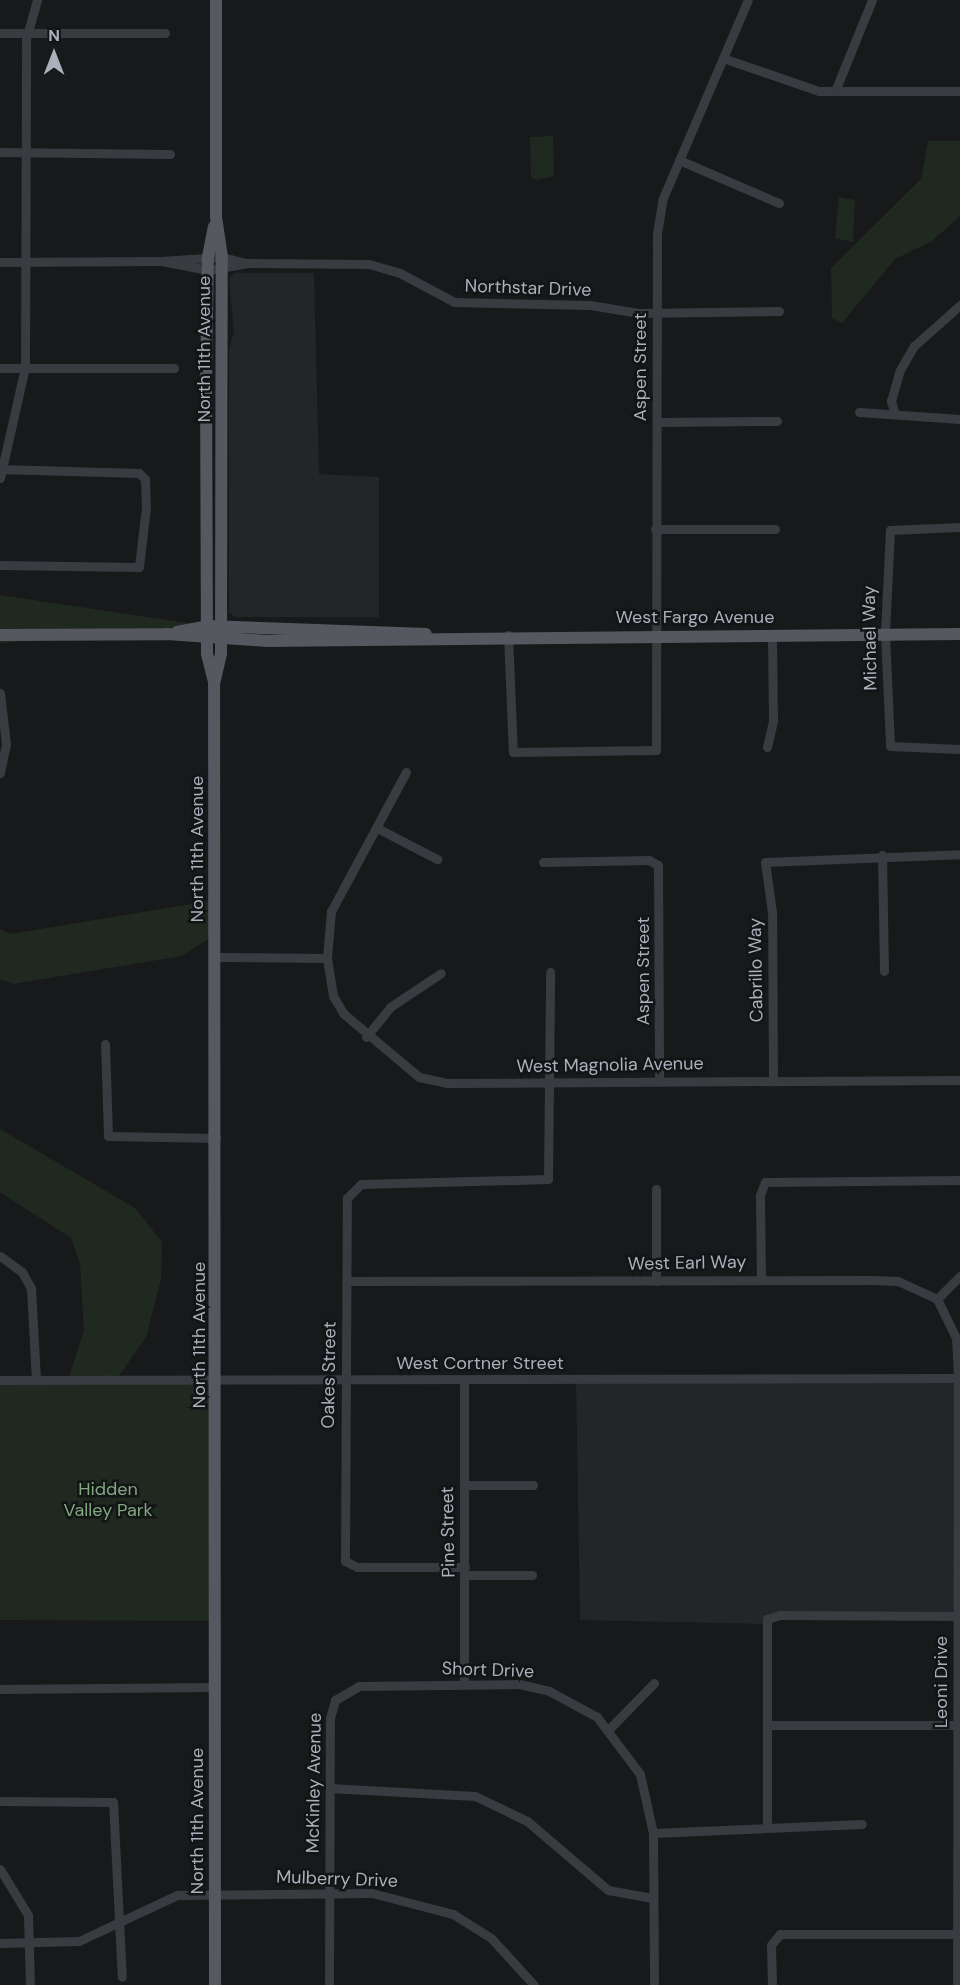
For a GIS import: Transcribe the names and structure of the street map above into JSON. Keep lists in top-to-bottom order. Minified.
{"streets":{"main road":["North 11th Avenue","West Fargo Avenue"],"street":["Northstar Drive","Aspen Street","Michael Way","Cabrillo Way","West Magnolia Avenue","West Earl Way","West Cortner Street","Oakes Street","Pine Street","Short Drive","Leoni Drive","McKinley Avenue","Mulberry Drive"]},"crossings":[["Northstar Drive","North 11th Avenue"],["Northstar Drive","Aspen Street"],["North 11th Avenue","West Fargo Avenue"],["North 11th Avenue","West Cortner Street"],["North 11th Avenue","Mulberry Drive"],["Aspen Street","West Fargo Avenue"],["Aspen Street","West Magnolia Avenue"],["West Fargo Avenue","Michael Way"],["Cabrillo Way","West Magnolia Avenue"],["West Magnolia Avenue","Oakes Street"],["West Earl Way","Oakes Street"],["West Cortner Street","Oakes Street"],["West Cortner Street","Pine Street"],["West Cortner Street","Leoni Drive"],["Oakes Street","Pine Street"],["Pine Street","Short Drive"],["Short Drive","McKinley Avenue"],["McKinley Avenue","Mulberry Drive"]],"parks":["Hidden Valley Park"],"north":"top"}
